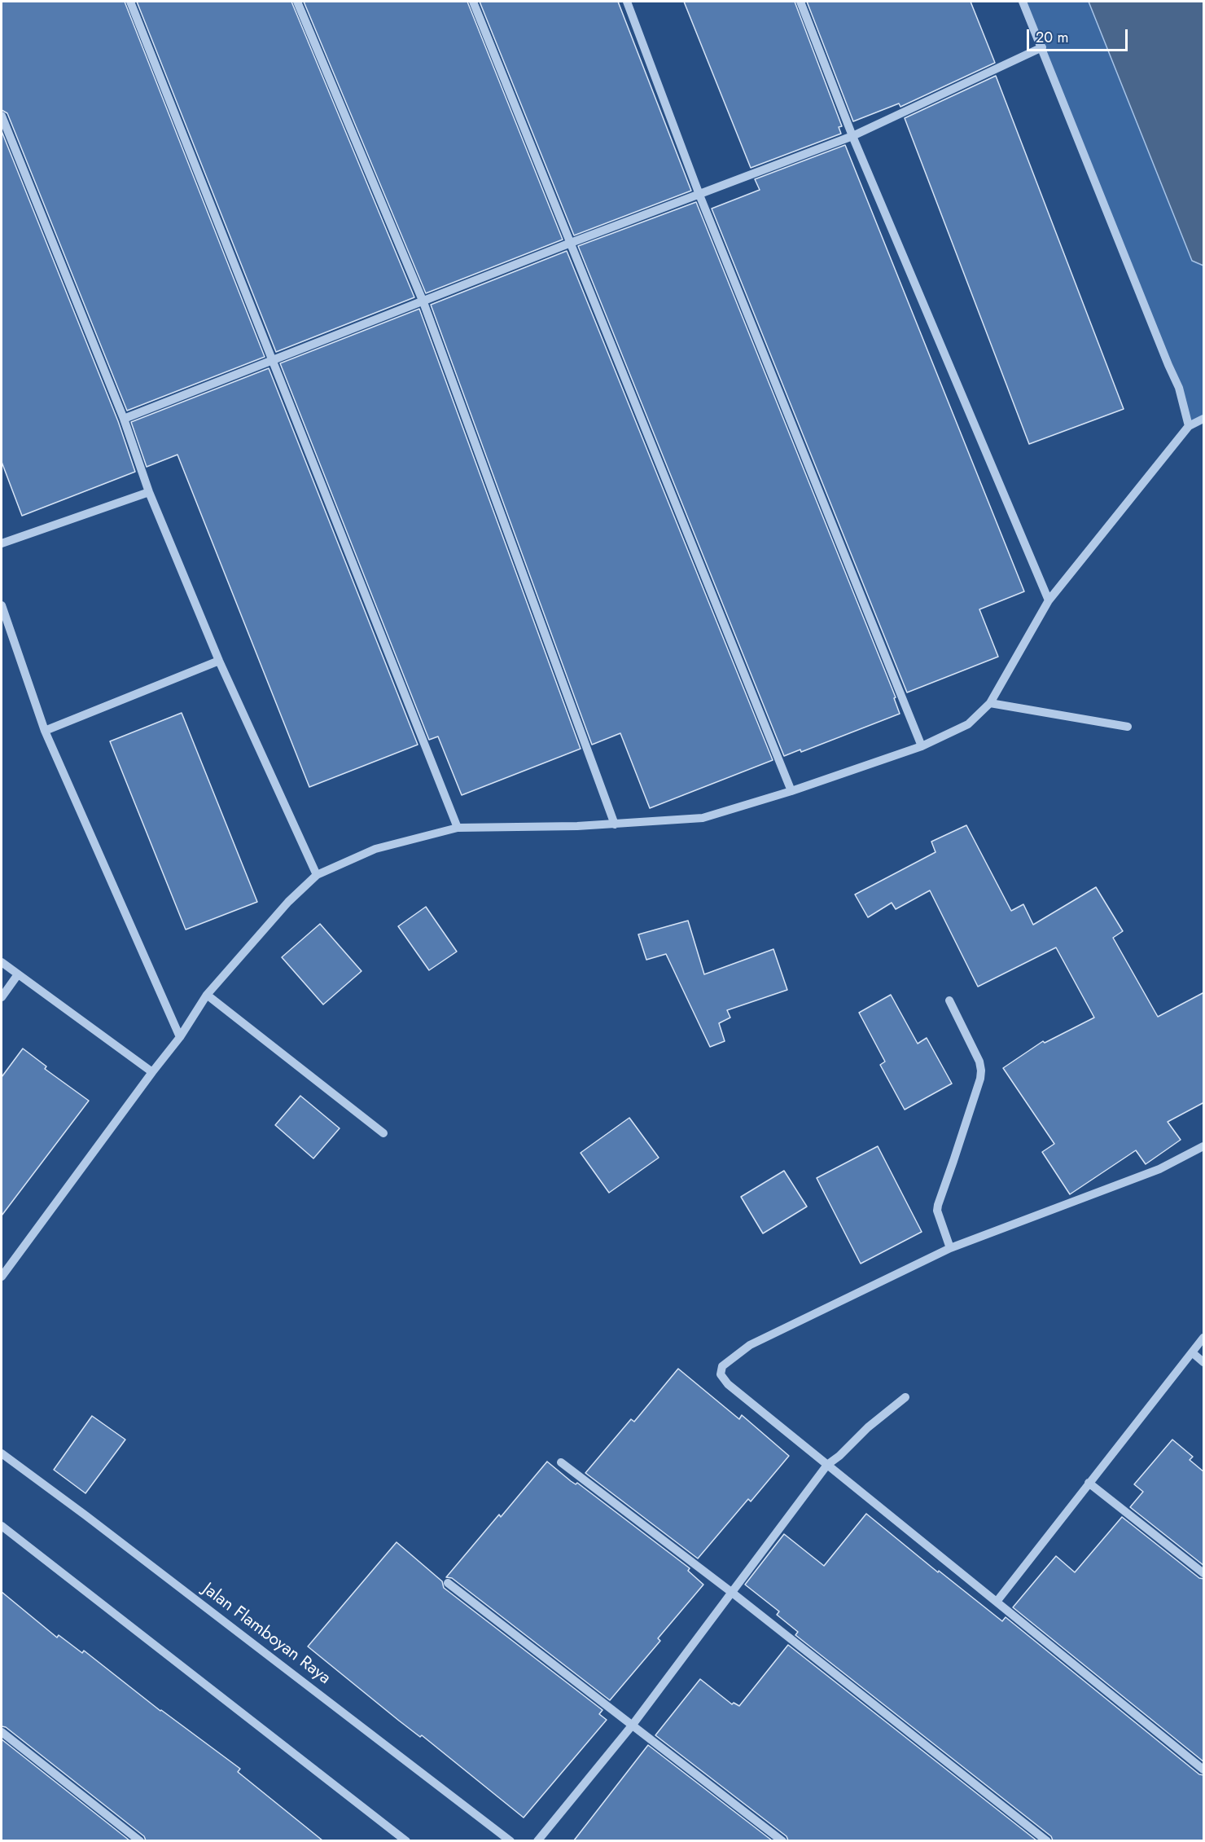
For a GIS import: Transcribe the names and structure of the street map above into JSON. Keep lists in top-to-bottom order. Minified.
{"streets":{"street":["Jalan Flamboyan Raya"]},"scale_bar":"20 m"}
